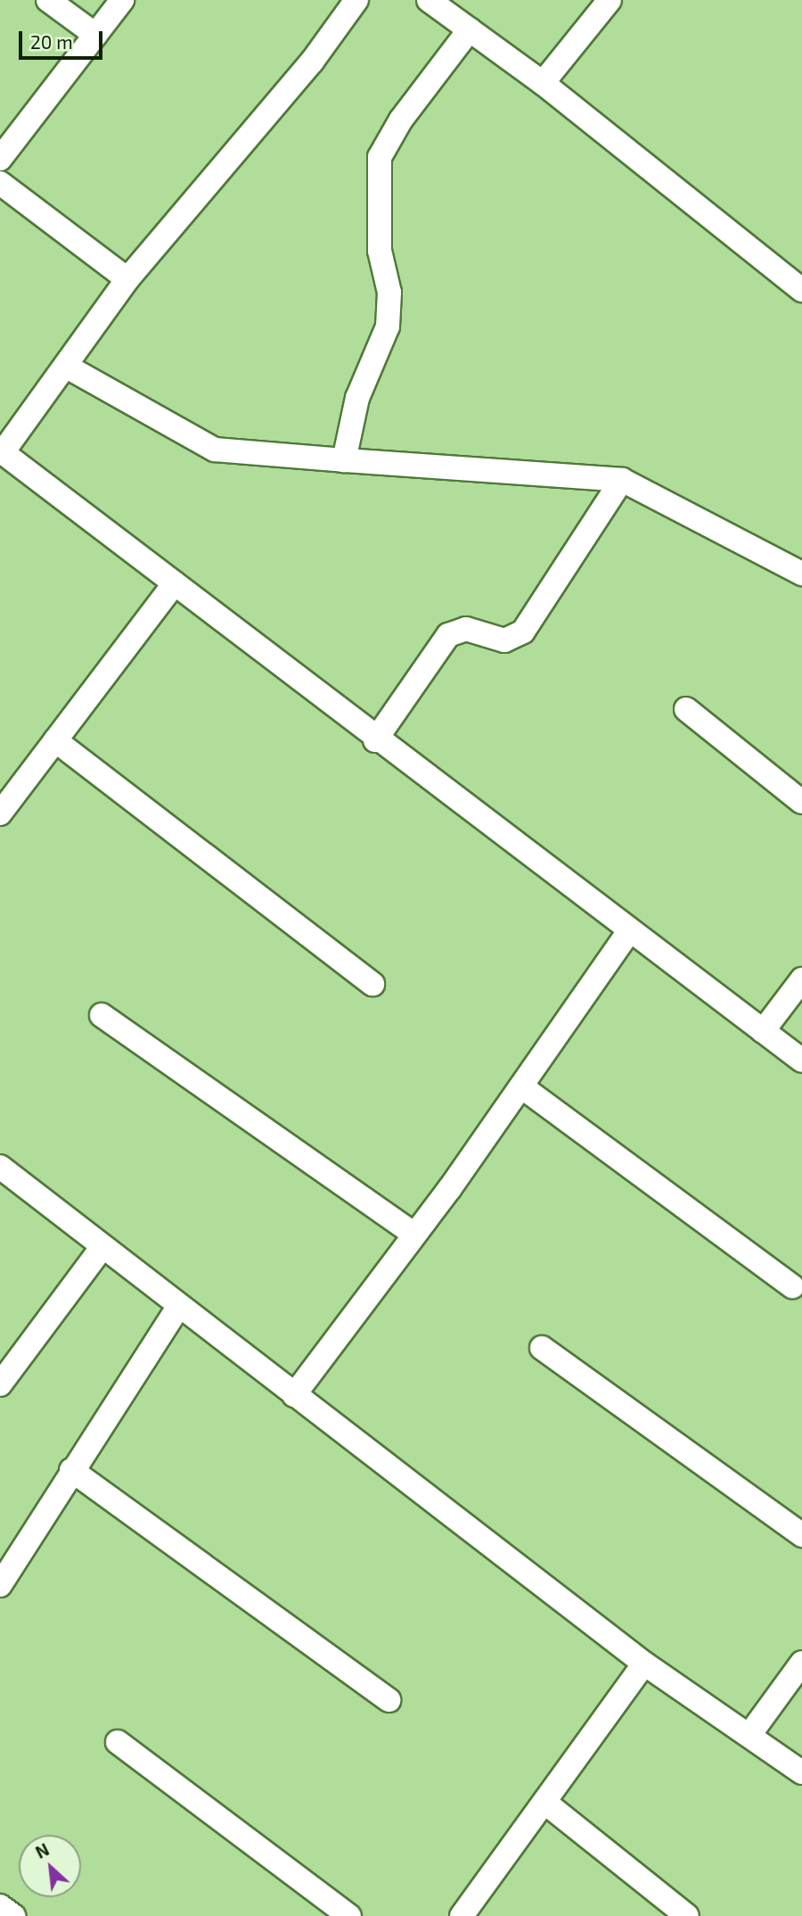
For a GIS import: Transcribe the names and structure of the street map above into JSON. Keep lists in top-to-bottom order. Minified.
{"scale_bar":"20 m","north":"top left"}
